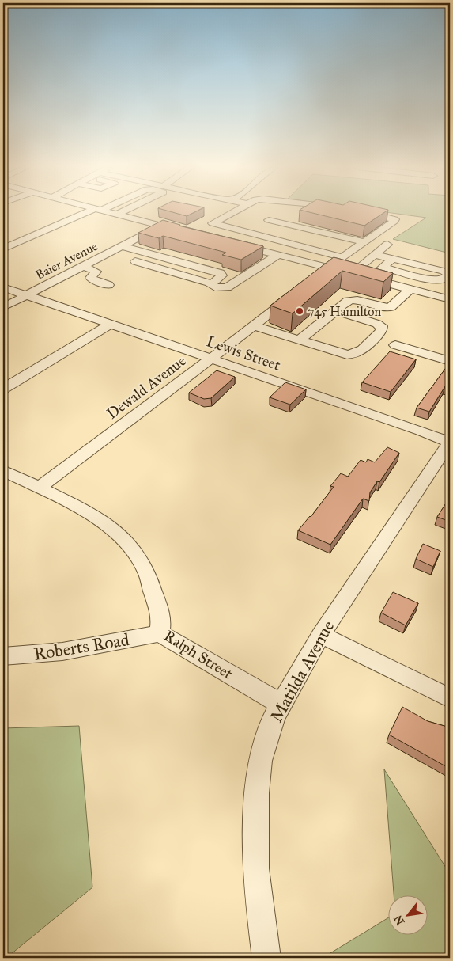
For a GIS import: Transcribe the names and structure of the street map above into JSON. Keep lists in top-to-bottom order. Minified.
{"streets":{"street":["Baier Avenue","Lewis Street","Dewald Avenue","Roberts Road","Ralph Street","Matilda Avenue"]},"crossings":[["Baier Avenue","Lewis Street"],["Lewis Street","Dewald Avenue"],["Lewis Street","Matilda Avenue"],["Dewald Avenue","Ralph Street"],["Roberts Road","Ralph Street"],["Ralph Street","Matilda Avenue"]],"places":["745 Hamilton"],"north":"bottom left"}
